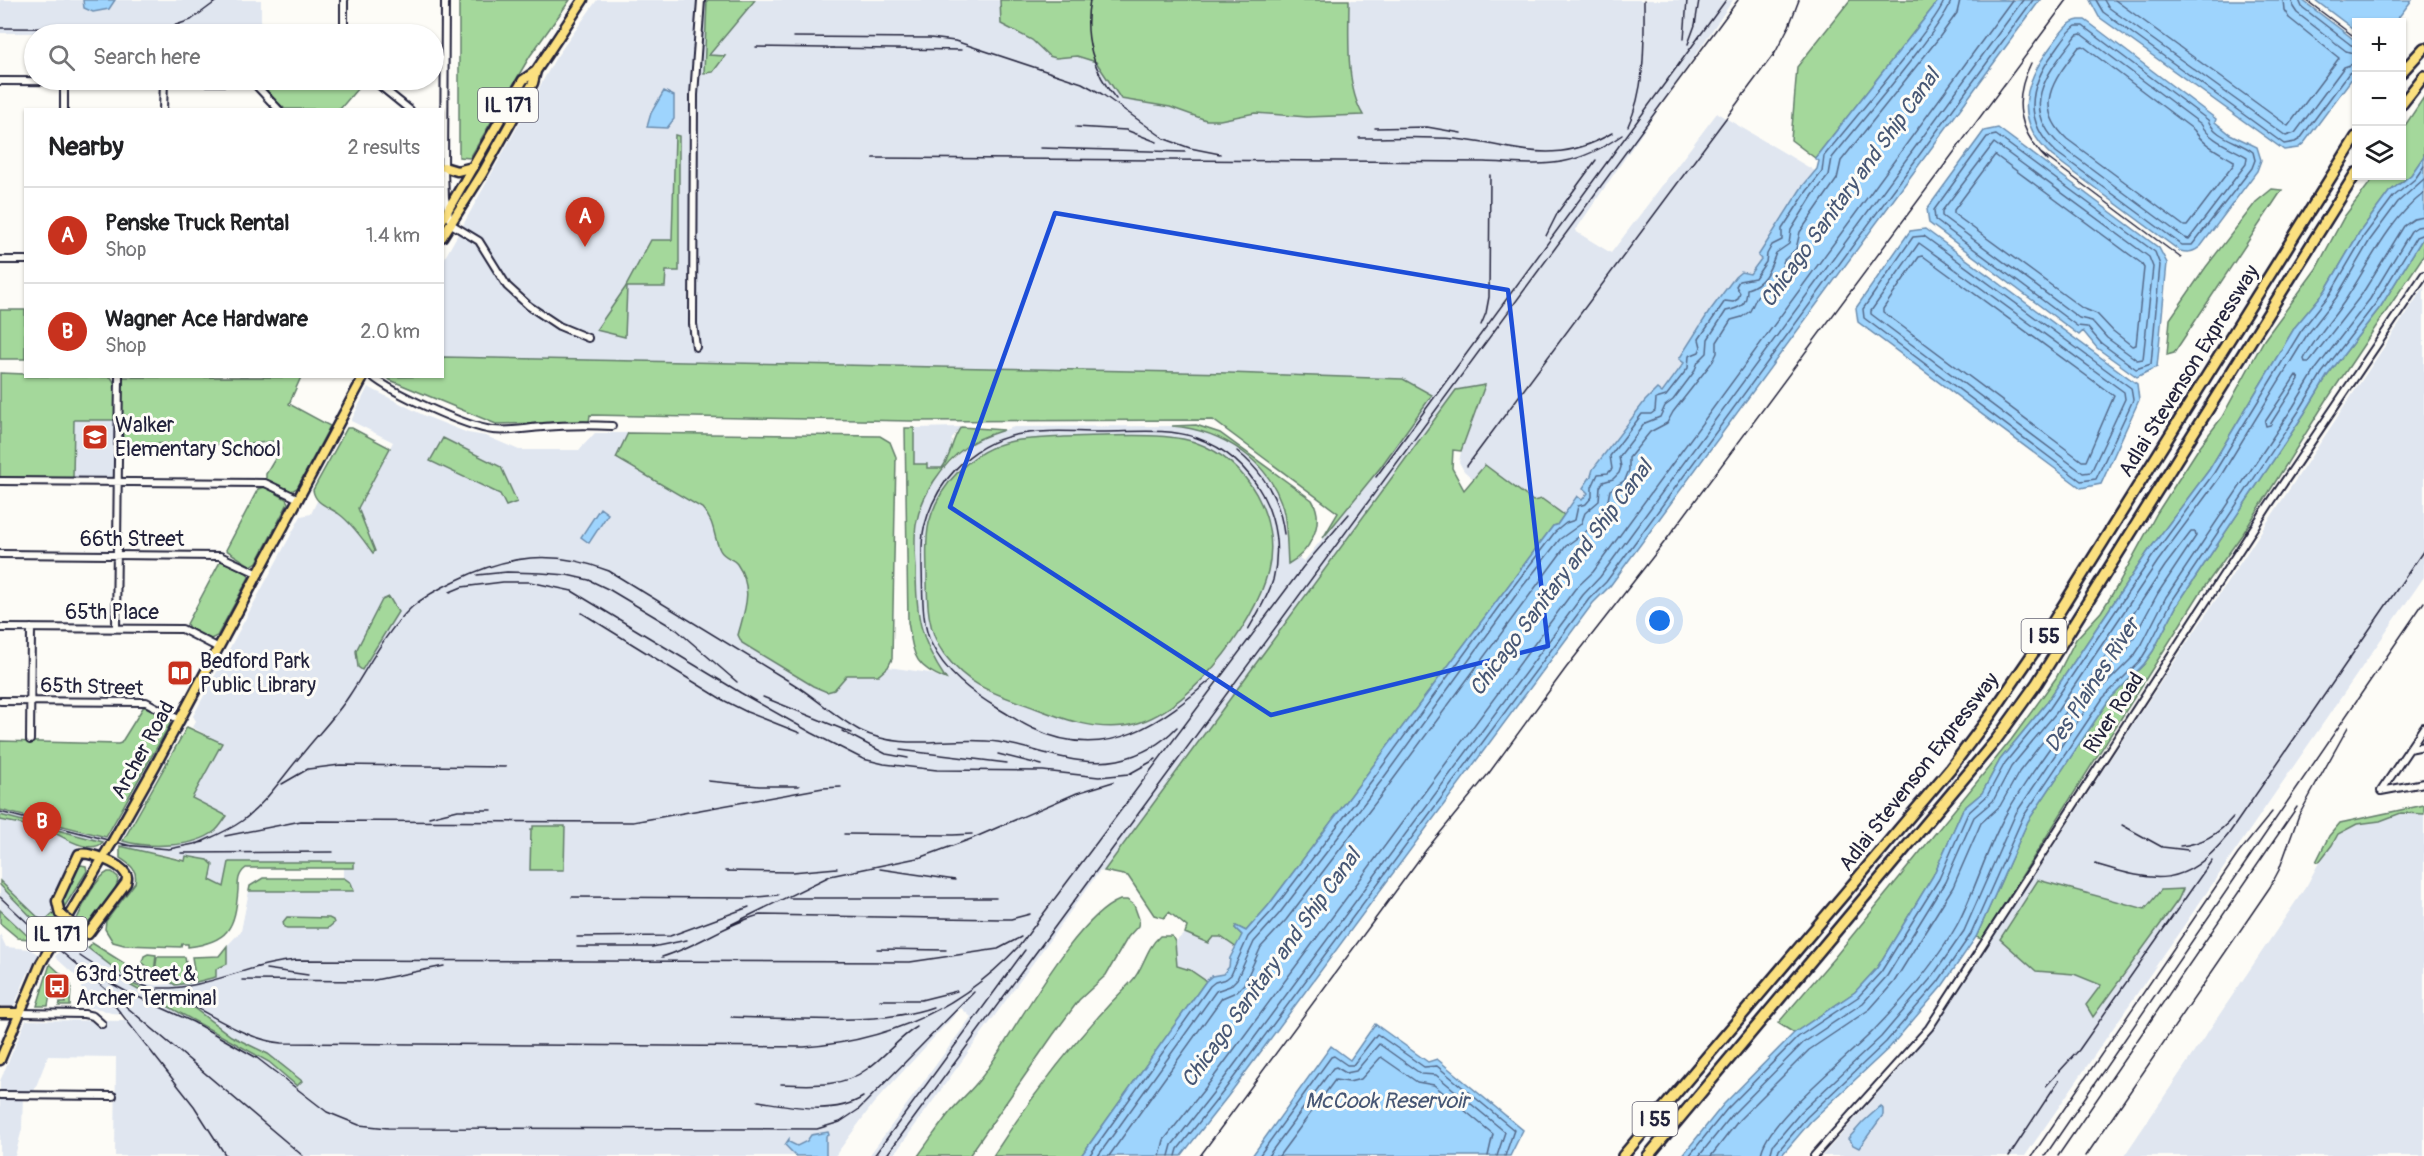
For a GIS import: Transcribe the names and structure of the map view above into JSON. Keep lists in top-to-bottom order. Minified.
{"streets":{"highway":["Adlai Stevenson Expressway","I 55"],"main road":["IL 171","Archer Road"],"street":["66th Street","65th Place","65th Street","River Road"]},"crossings":[["IL 171","Archer Road"],["66th Street","Archer Road"],["65th Place","Archer Road"],["65th Street","Archer Road"]],"water":["Chicago Sanitary and Ship Canal","Des Plaines River","McCook Reservoir"],"places":{"school or university":["Walker Elementary School"],"library":["Bedford Park Public Library"],"bus stop":["63rd Street & Archer Terminal"]},"page":{"map_buttons":["+","−"],"search":"Search here","heading":["Nearby","2 results"],"list":[{"mark":"A","name":"Penske Truck Rental","note":"Shop","value":"1.4 km"},{"mark":"B","name":"Wagner Ace Hardware","note":"Shop","value":"2.0 km"}],"pins":["A","B"]}}
